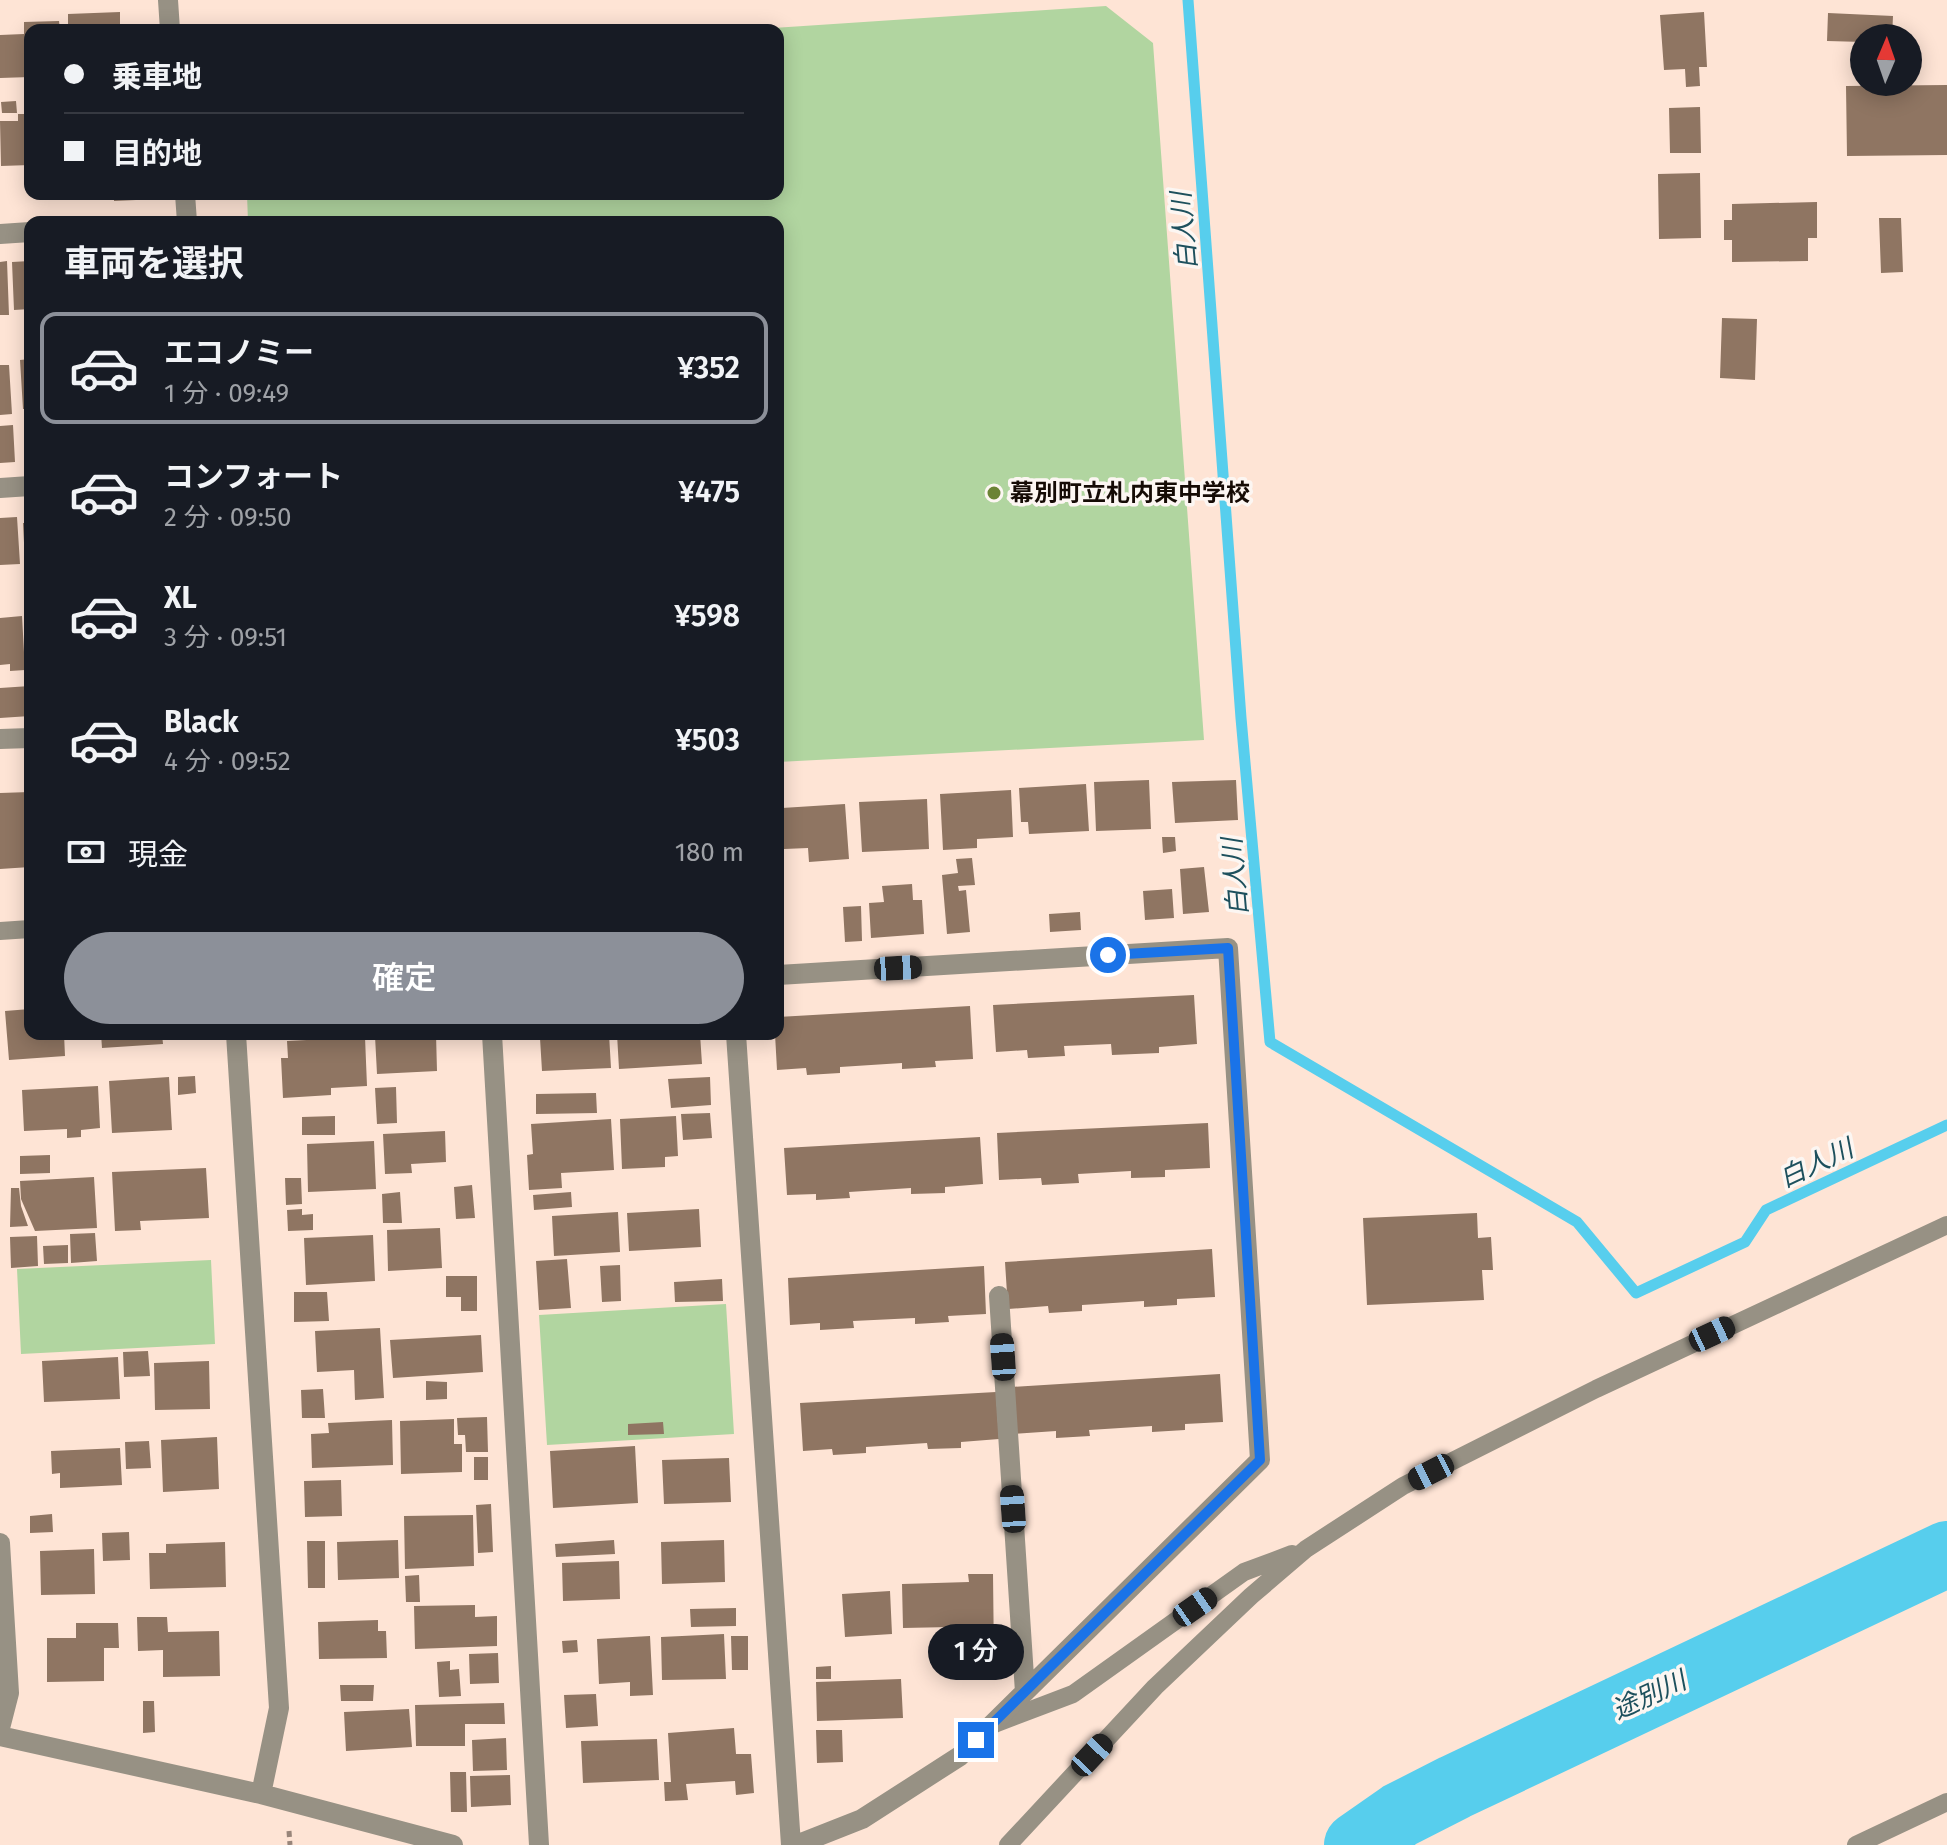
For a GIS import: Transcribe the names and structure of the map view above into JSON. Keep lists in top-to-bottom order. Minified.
{"water":["白人川","途別川"],"places":["幕別町立札内東中学校"],"north":"top","page":{"banner":["乗車地","目的地"],"heading":"車両を選択","list":[{"name":"エコノミー","note":"1 分 · 09:49","value":"¥352"},{"name":"コンフォート","note":"2 分 · 09:50","value":"¥475"},{"name":"XL","note":"3 分 · 09:51","value":"¥598"},{"name":"Black","note":"4 分 · 09:52","value":"¥503"}],"pay":["現金","180 m"],"buttons":"確定","bubble":"1 分"}}
